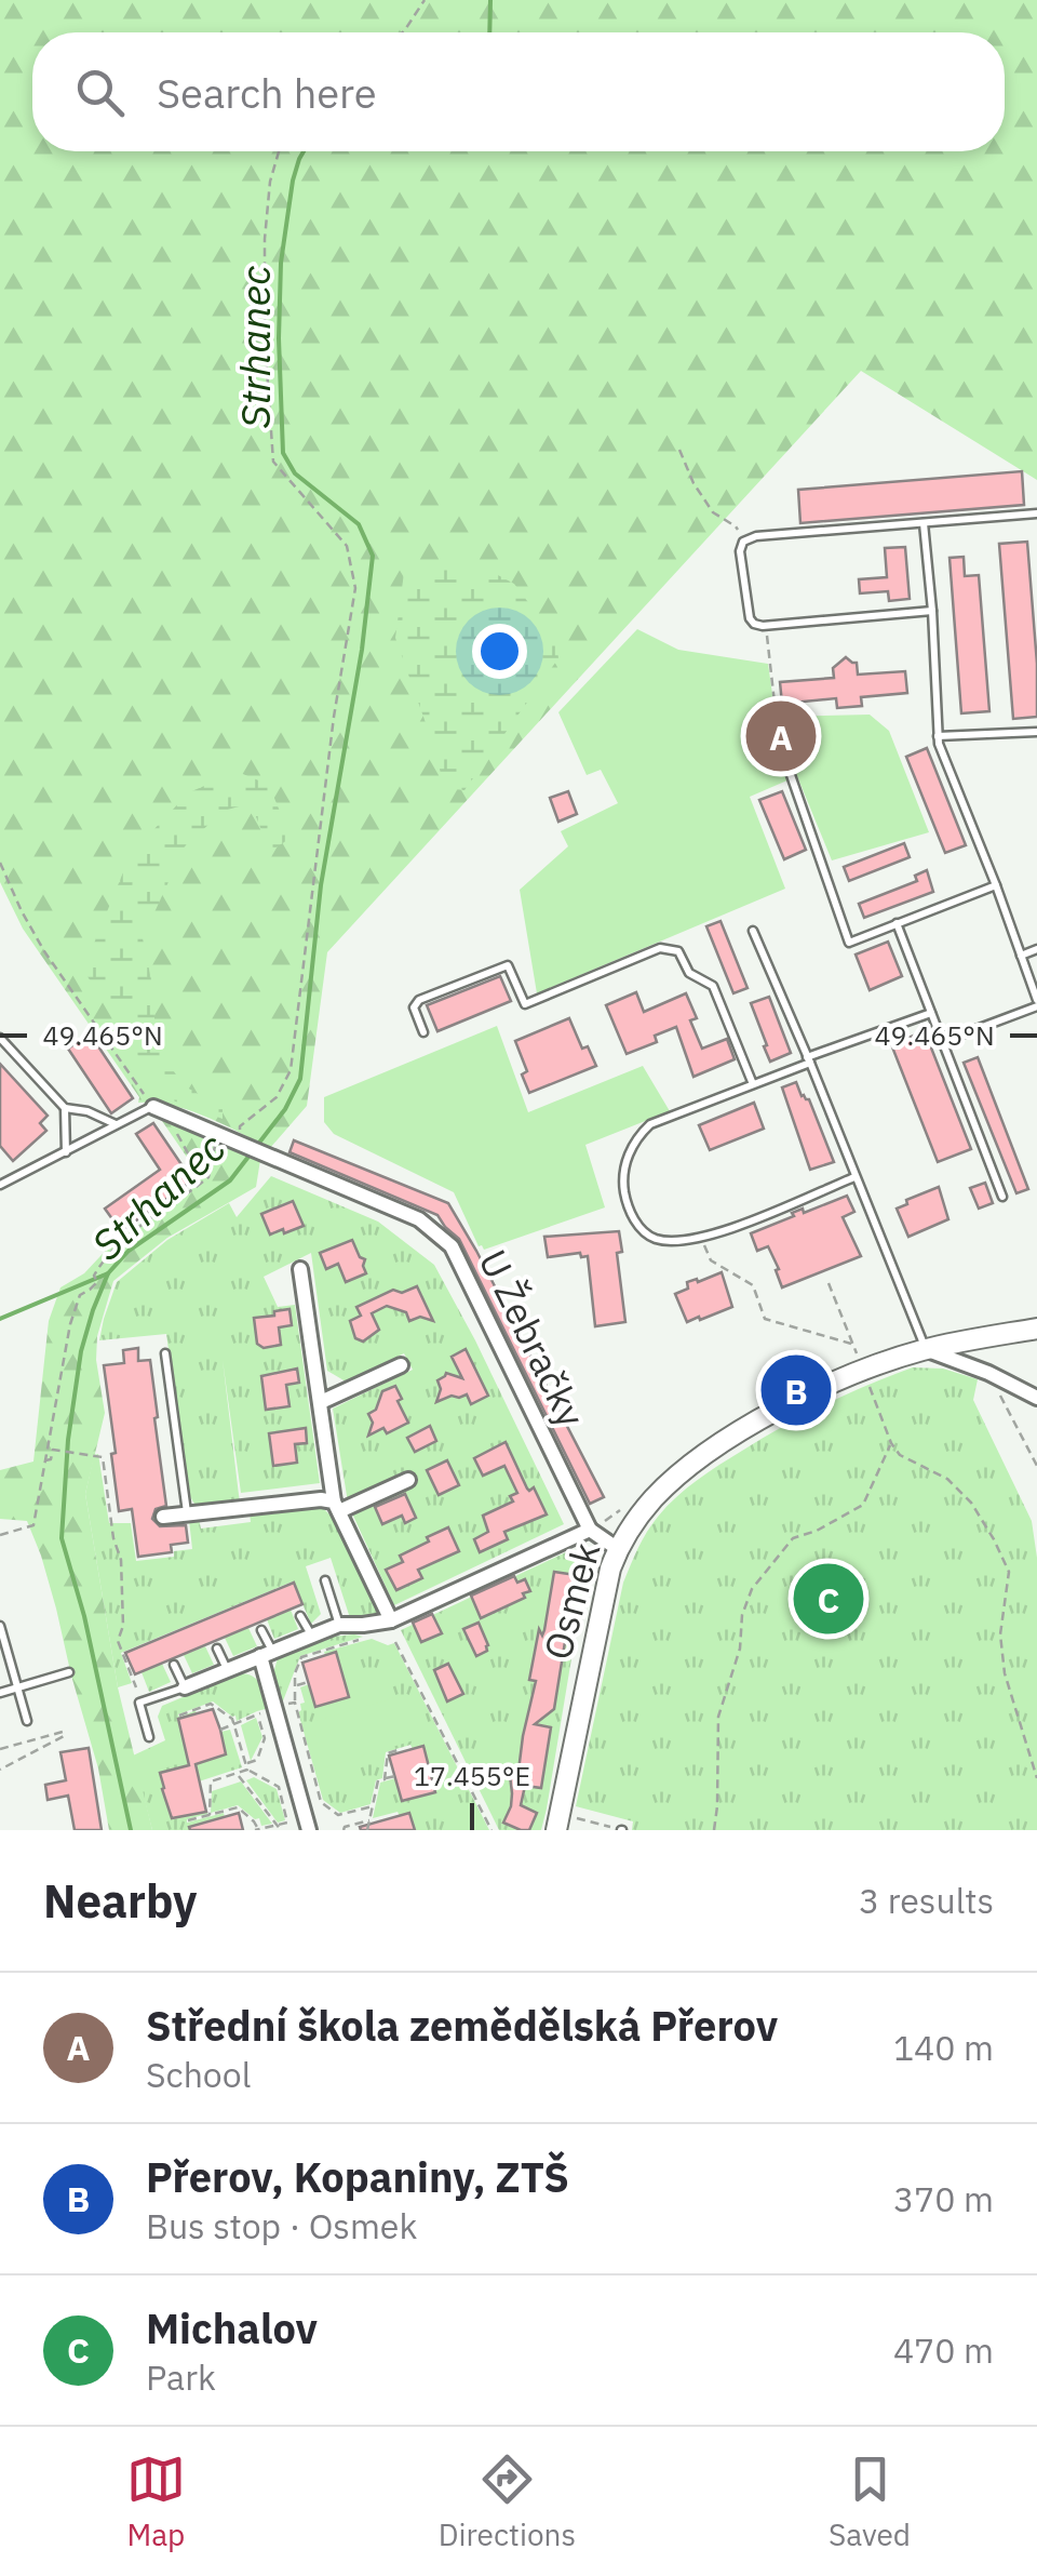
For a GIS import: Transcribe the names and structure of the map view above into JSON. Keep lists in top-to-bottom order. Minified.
{"streets":{"street":["U Žebračky","Osmek"]},"crossings":[["U Žebračky","Osmek"]],"water":["Strhanec"],"page":{"search":"Search here","pins":["A","B","C"],"heading":["Nearby","3 results"],"list":[{"mark":"A","name":"Střední škola zemědělská Přerov","note":"School","value":"140 m"},{"mark":"B","name":"Přerov, Kopaniny, ZTŠ","note":"Bus stop · Osmek","value":"370 m"},{"mark":"C","name":"Michalov","note":"Park","value":"470 m"}],"nav":["Map","Directions","Saved"]},"coordinates":["49.465°N","17.455°E"]}
